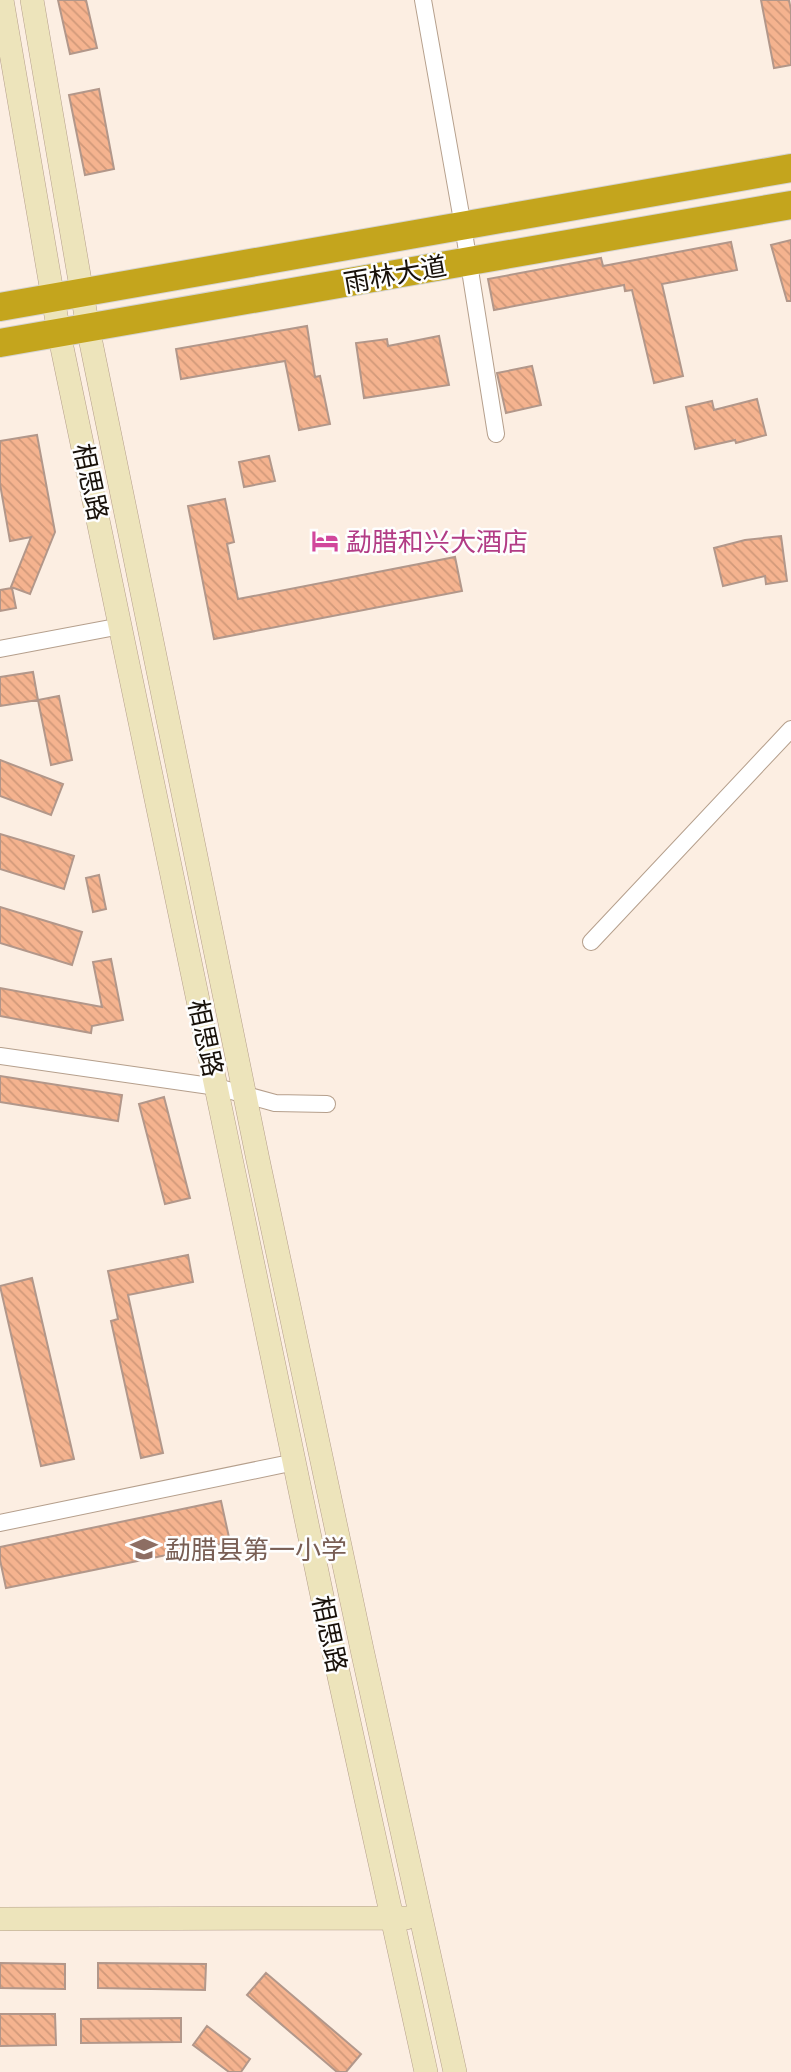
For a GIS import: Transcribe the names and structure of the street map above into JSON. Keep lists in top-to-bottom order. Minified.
{"streets":{"highway":["雨林大道"],"main road":["相思路"]},"crossings":[["雨林大道","相思路"]],"places":{"hotel":["勐腊和兴大酒店"],"school or university":["勐腊县第一小学"]}}
